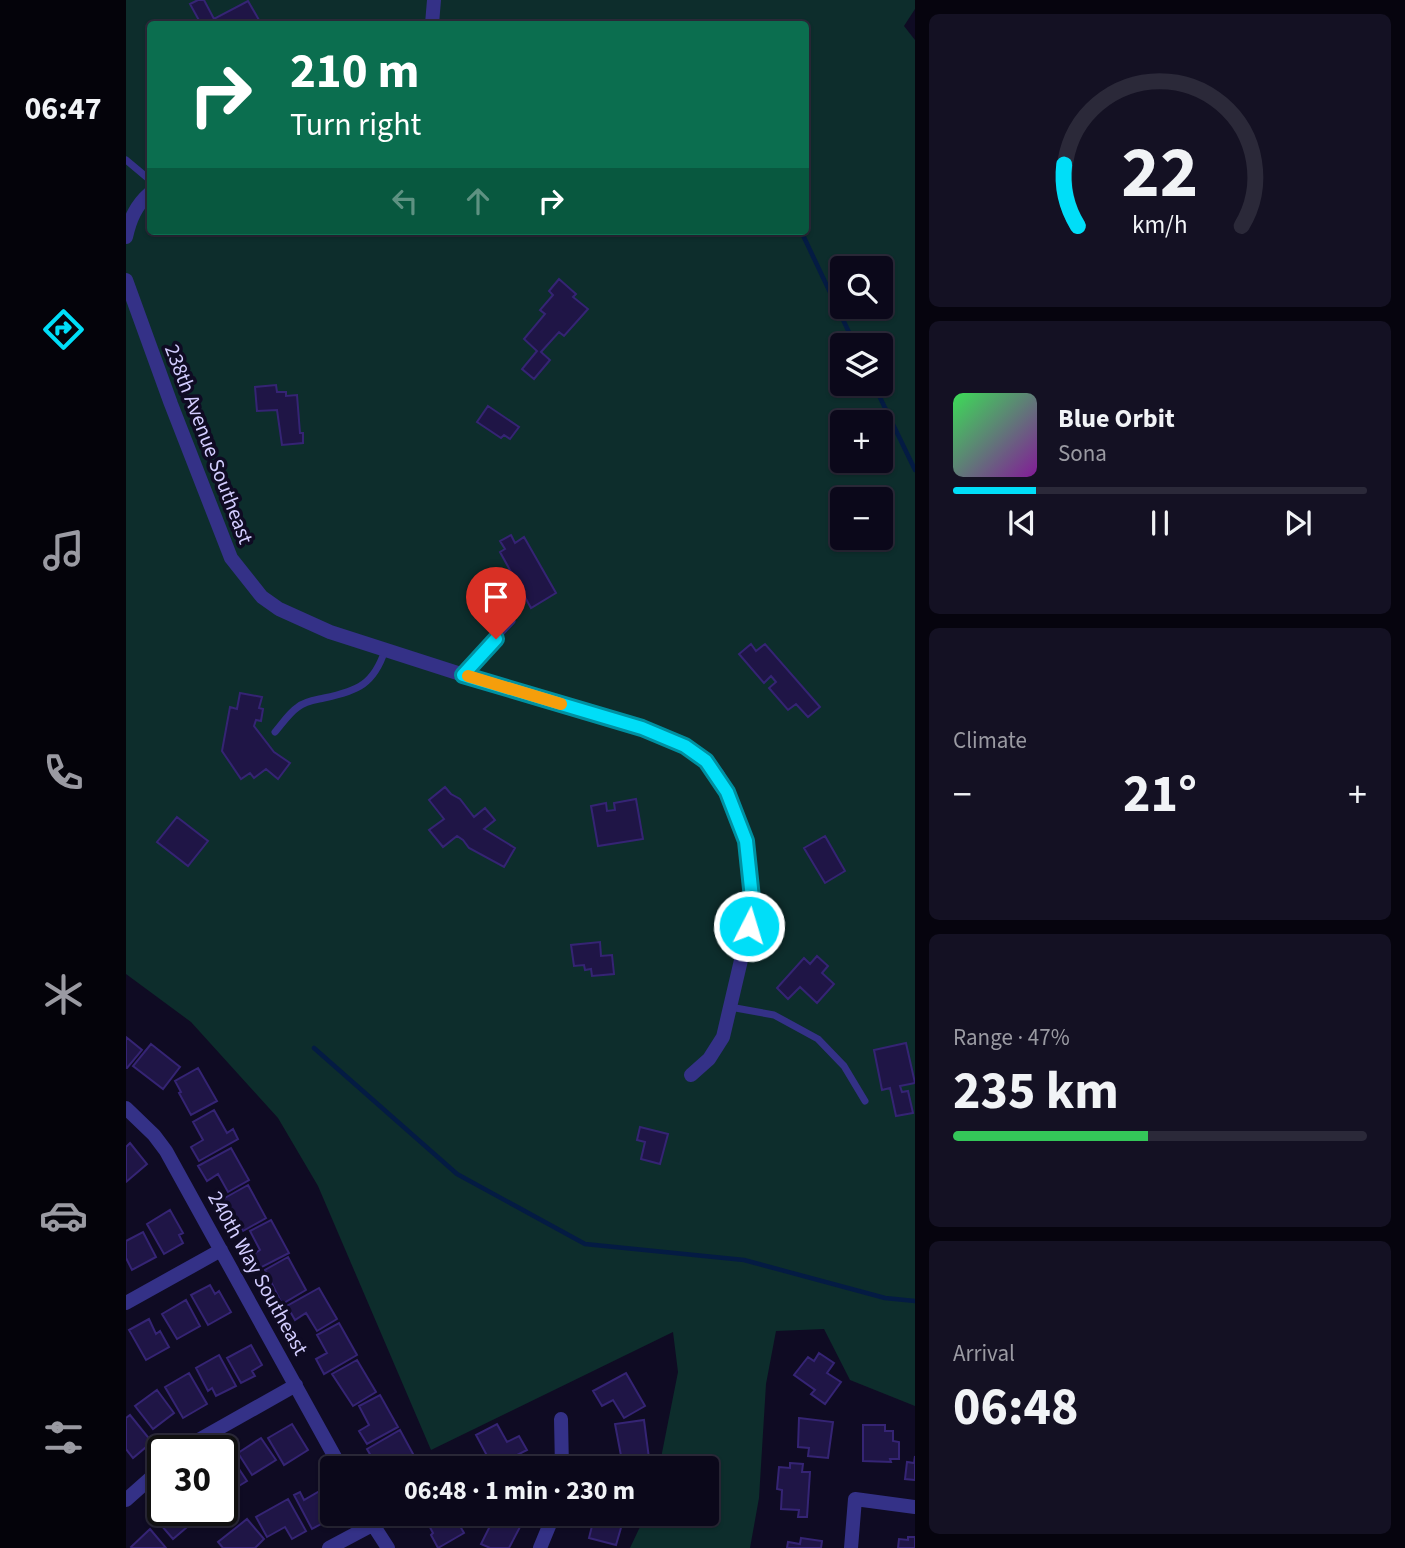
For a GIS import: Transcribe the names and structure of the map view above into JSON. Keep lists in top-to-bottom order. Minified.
{"streets":{"street":["238th Avenue Southeast","240th Way Southeast"]},"page":{"tabs":"06:47","turn":["210 m","Turn right"],"map_buttons":["+","−"],"song":["Blue Orbit","Sona"],"tile":["Climate",["Range · 47%","235 km"],["Arrival","06:48"]],"heat":["−","21°","+"],"limit":"30","trip":"06:48 · 1 min · 230 m","gauge":["22","km/h"]}}
